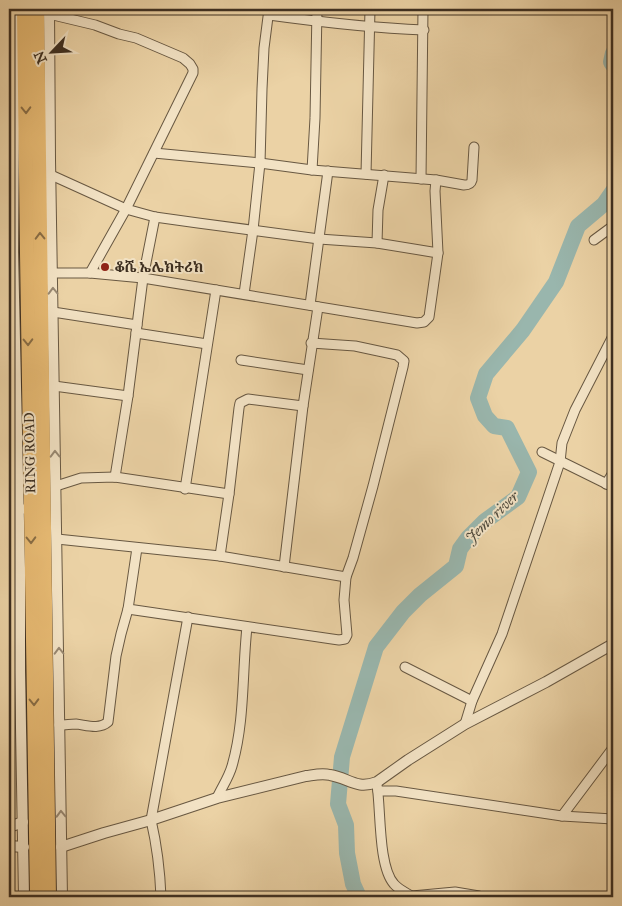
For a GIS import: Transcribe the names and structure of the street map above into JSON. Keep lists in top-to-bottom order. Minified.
{"streets":{"highway":["RING ROAD"]},"water":["Jemo river"],"places":["ቆሼ ኤሌክትሪክ"],"north":"bottom left"}
